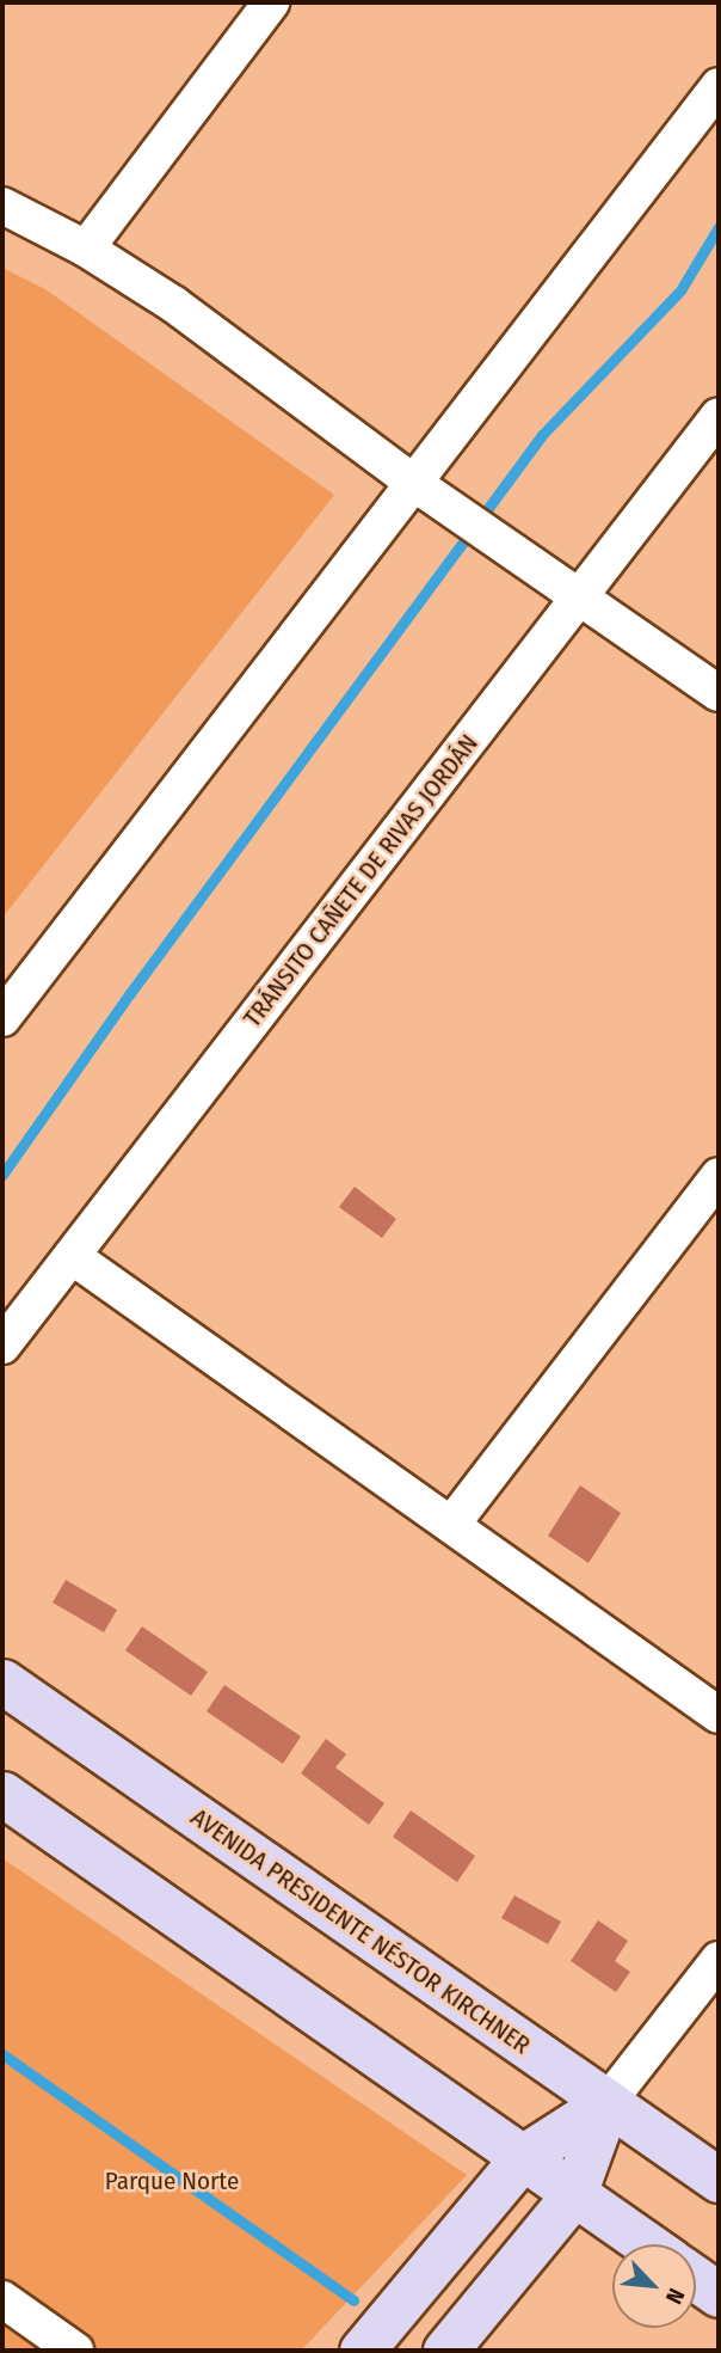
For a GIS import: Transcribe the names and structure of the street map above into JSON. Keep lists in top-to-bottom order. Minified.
{"streets":{"main road":["AVENIDA PRESIDENTE NÉSTOR KIRCHNER"],"street":["TRÁNSITO CAÑETE DE RIVAS JORDÁN"]},"parks":["Parque Norte"],"north":"bottom right"}
